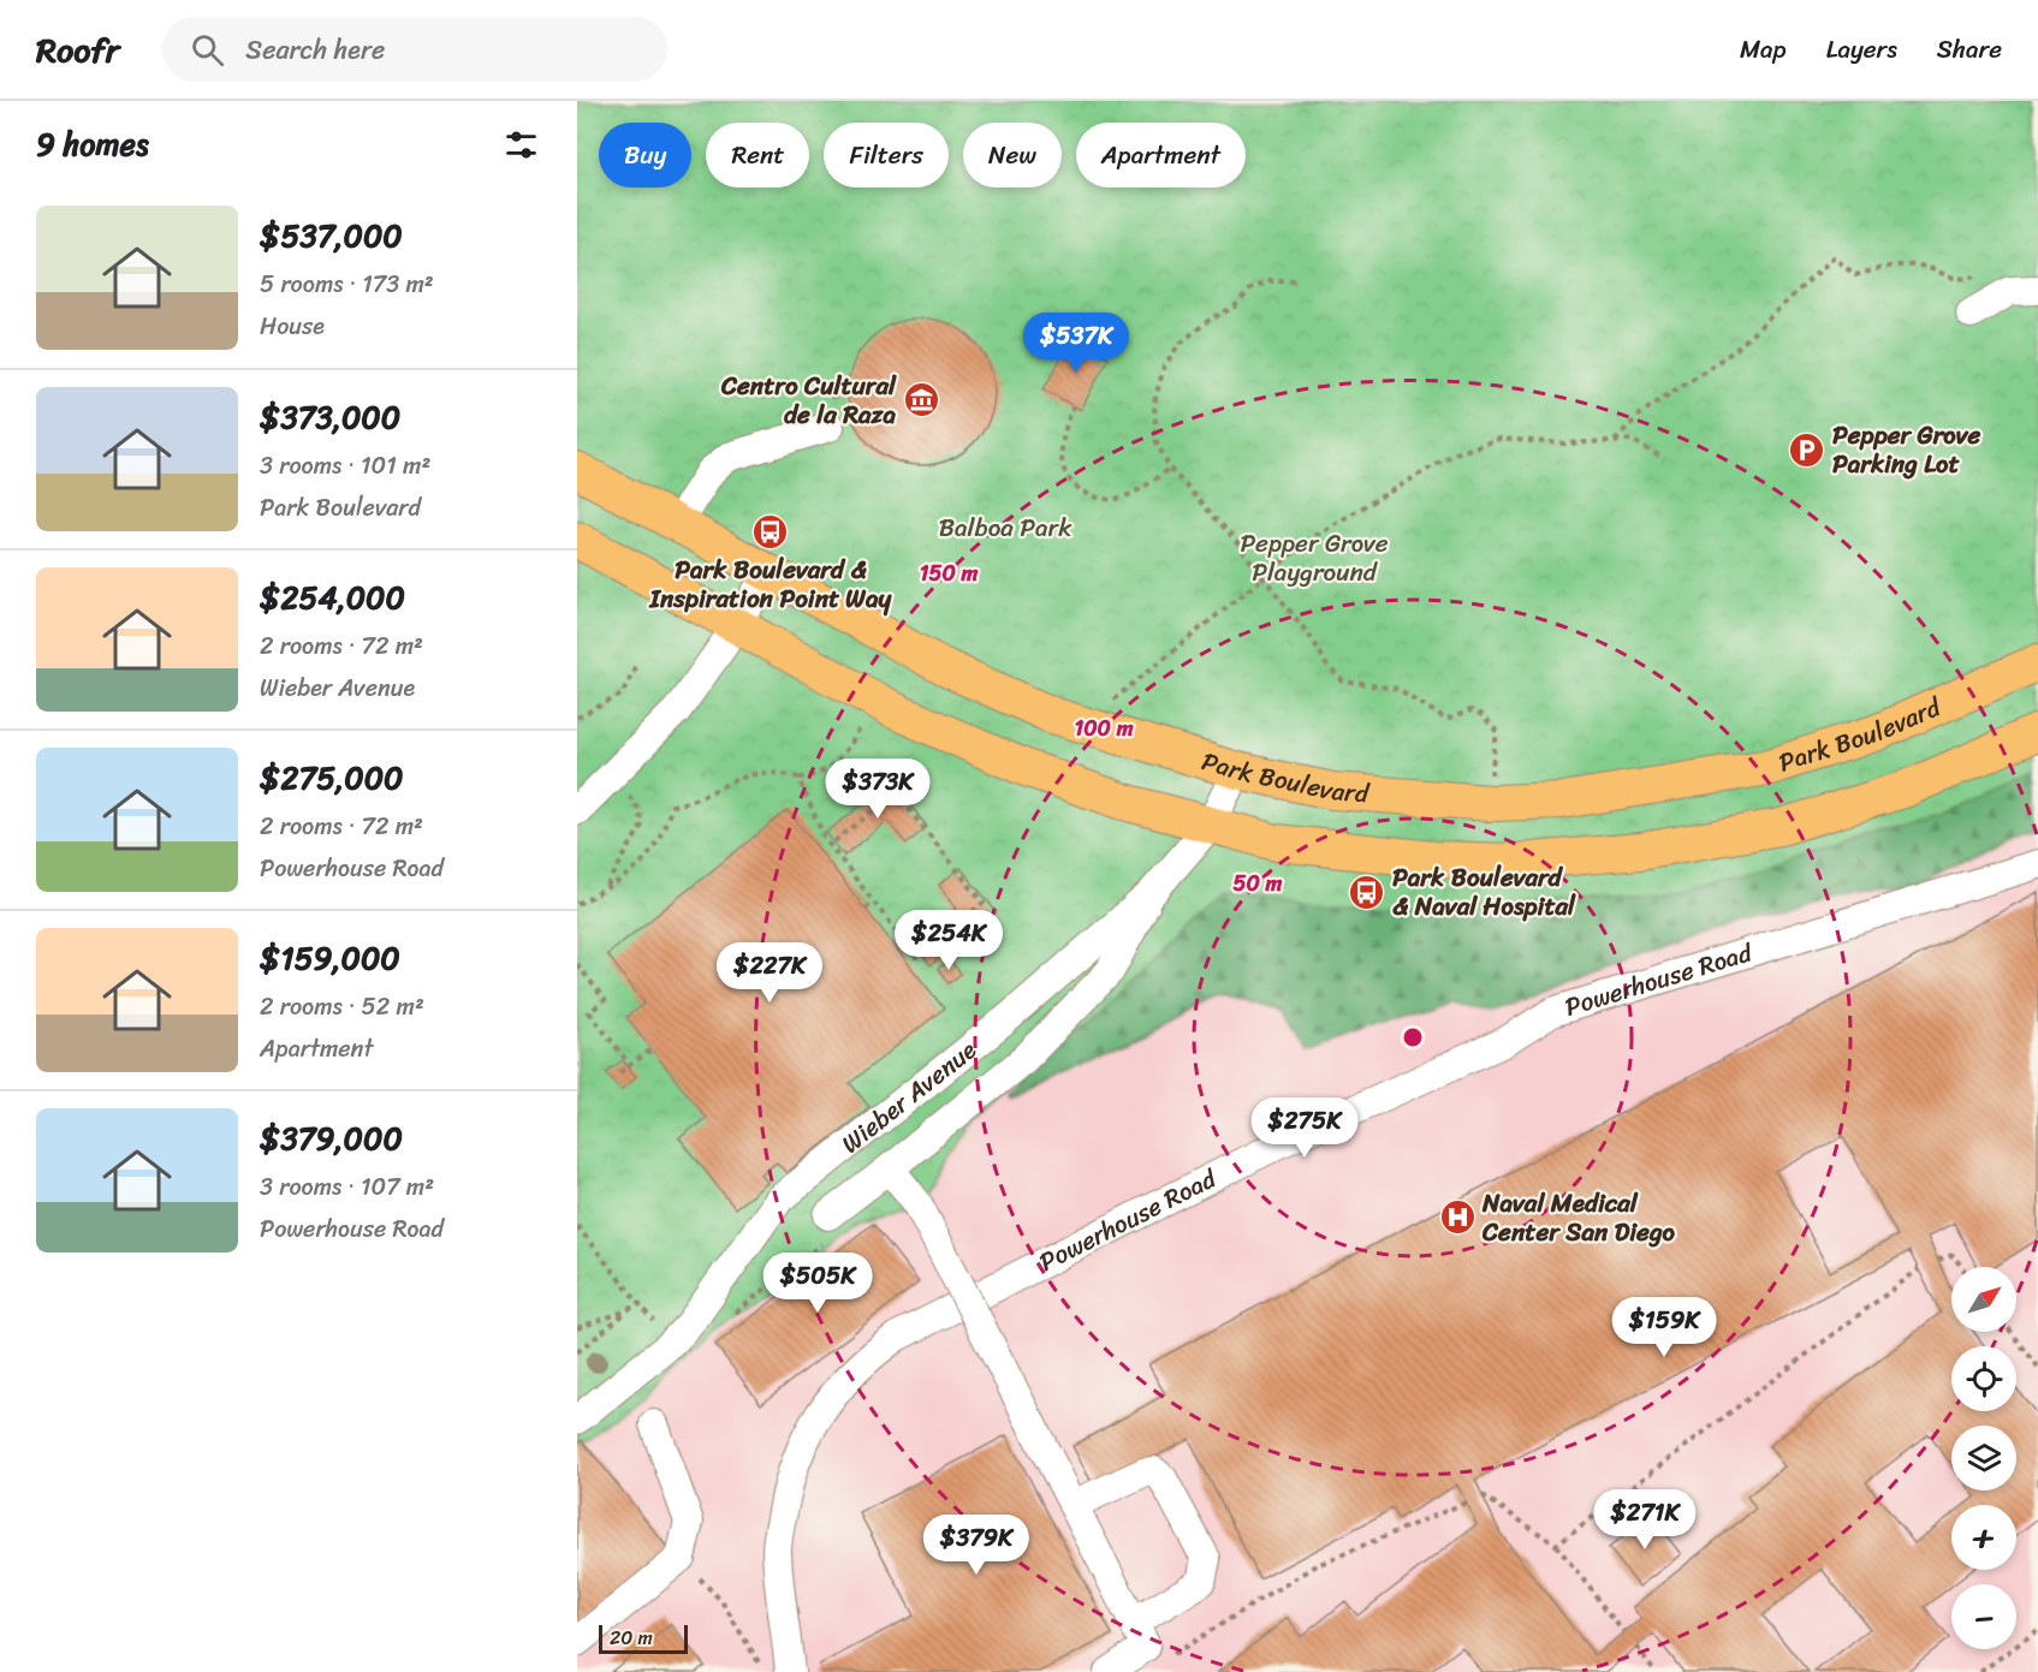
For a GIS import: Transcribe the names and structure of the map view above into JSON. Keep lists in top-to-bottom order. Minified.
{"streets":{"main road":["Park Boulevard"],"street":["Powerhouse Road","Wieber Avenue"]},"crossings":[["Park Boulevard","Wieber Avenue"]],"parks":["Balboa Park","Pepper Grove Playground"],"places":{"museum":["Centro Cultural de la Raza"],"parking":["Pepper Grove Parking Lot"],"bus stop":["Park Boulevard & Inspiration Point Way","Park Boulevard & Naval Hospital"],"hospital":["Naval Medical Center San Diego"]},"scale_bar":"20 m","north":"top right","page":{"header":"Roofr","search":"Search here","nav":["Map","Layers","Share"],"heading":"9 homes","chip":["Buy","Rent","Filters","New","Apartment"],"list":[{"name":"$537,000","note":"5 rooms · 173 m² · House"},{"name":"$373,000","note":"3 rooms · 101 m² · Park Boulevard"},{"name":"$254,000","note":"2 rooms · 72 m² · Wieber Avenue"},{"name":"$275,000","note":"2 rooms · 72 m² · Powerhouse Road"},{"name":"$159,000","note":"2 rooms · 52 m² · Apartment"},{"name":"$379,000","note":"3 rooms · 107 m² · Powerhouse Road"}],"price":["$537K","$373K","$254K","$227K","$275K","$505K","$159K","$271K","$379K"],"map_buttons":["+","−"],"scale":"20 m"},"rings":["150 m","100 m","50 m"]}
